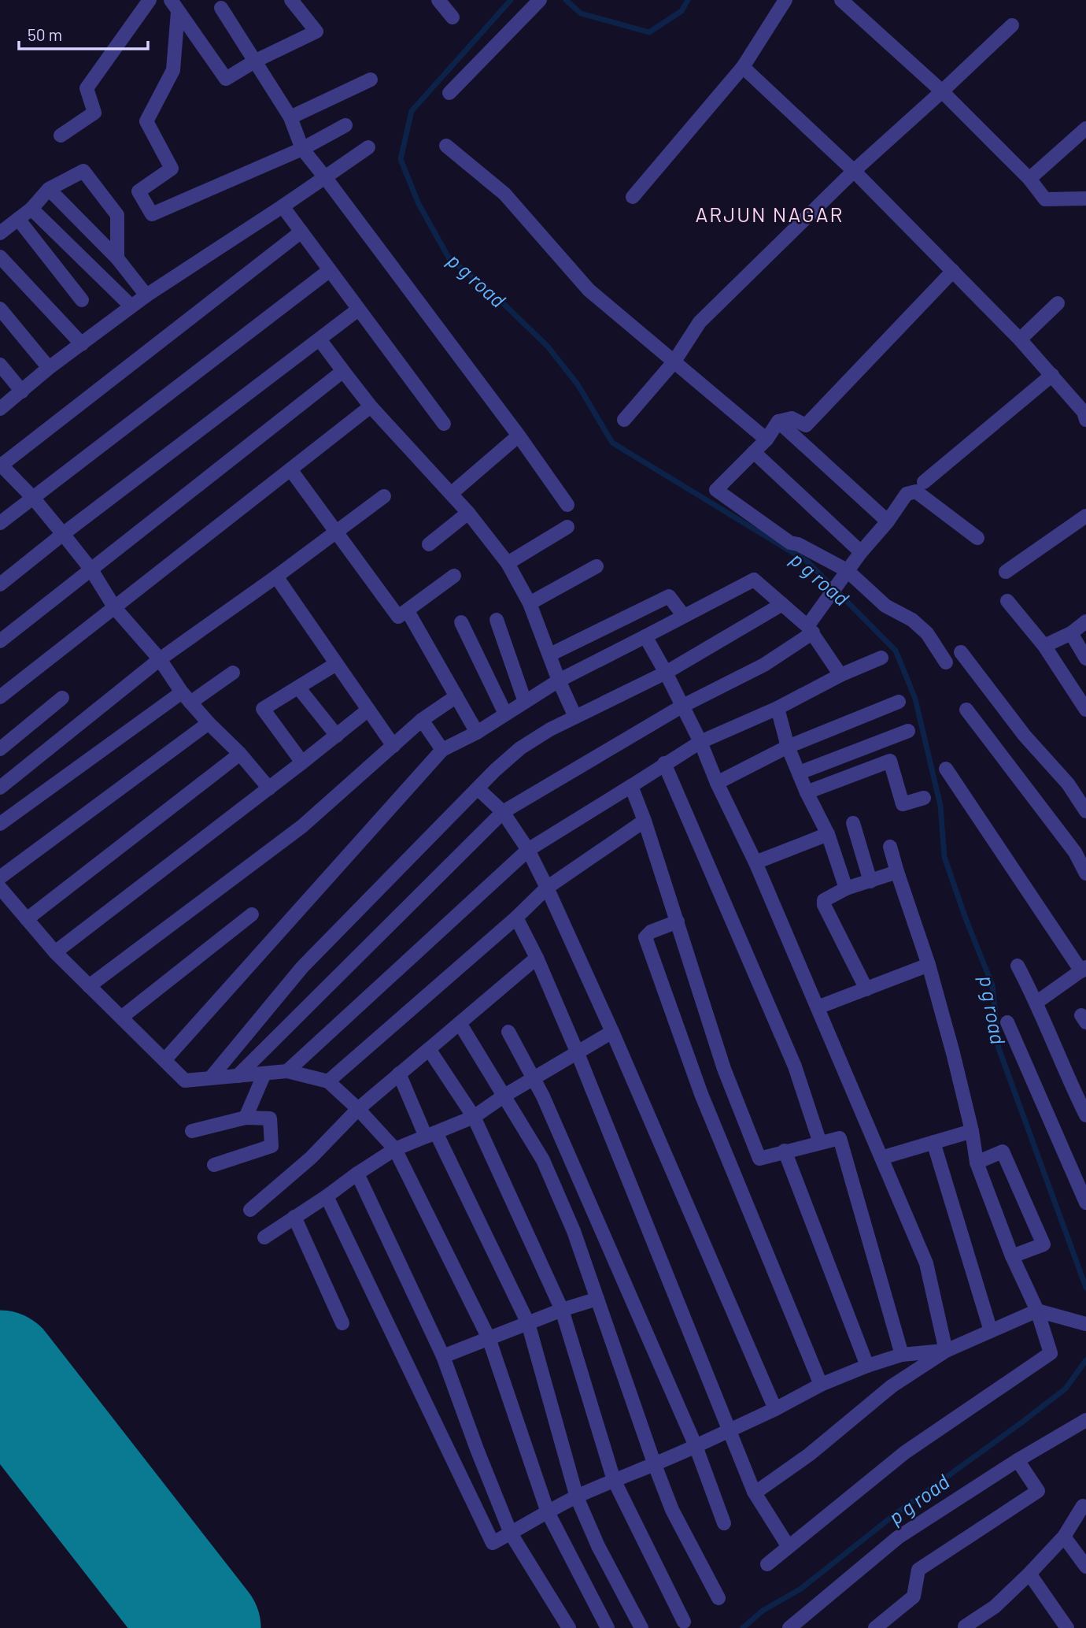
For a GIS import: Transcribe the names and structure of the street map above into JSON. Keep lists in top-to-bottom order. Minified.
{"districts":["ARJUN NAGAR"],"water":["p g road"],"scale_bar":"50 m"}
